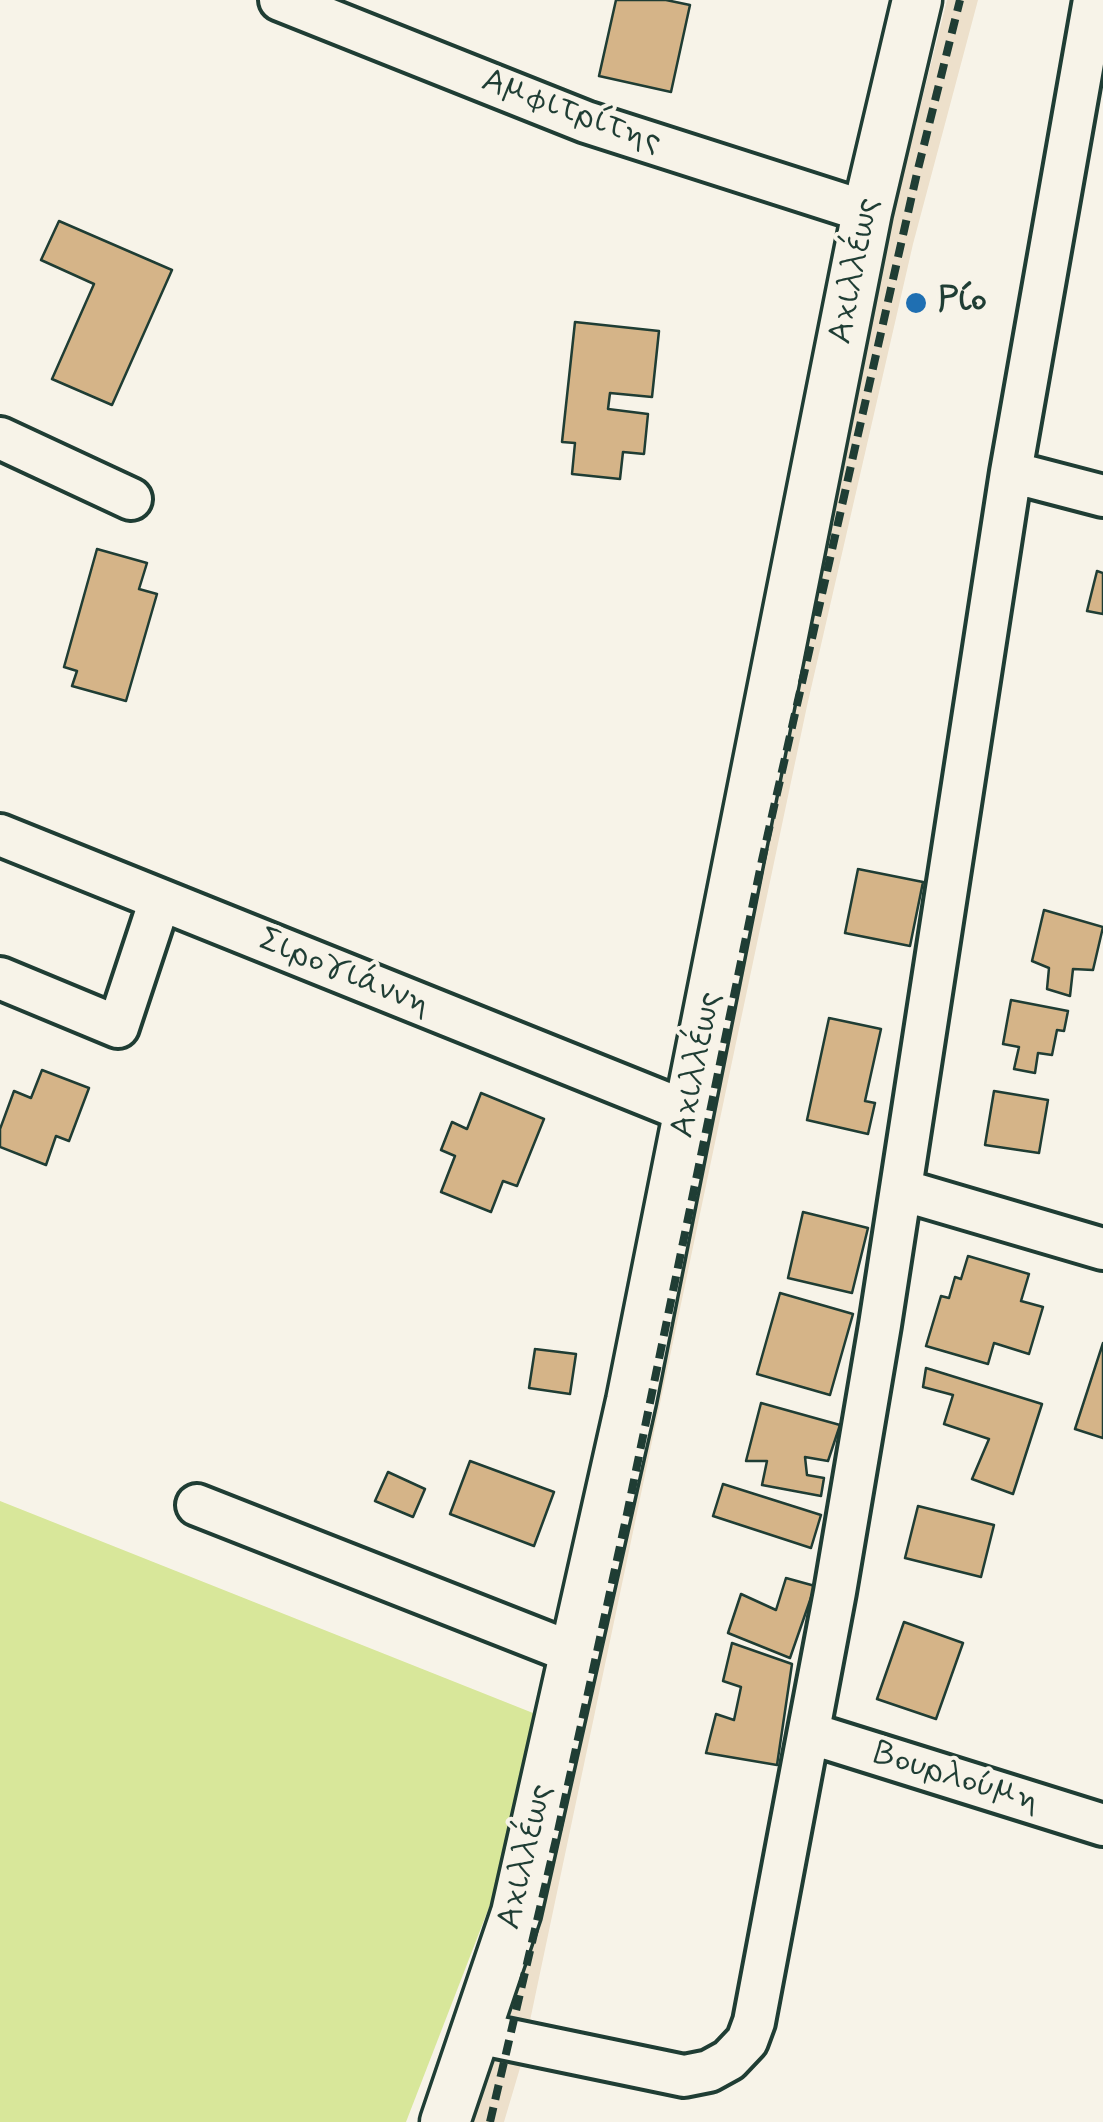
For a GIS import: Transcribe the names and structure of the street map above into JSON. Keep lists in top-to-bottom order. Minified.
{"streets":{"street":["Αμφιτρίτης","Αχιλλέως","Σιρογιάννη","Βουρλούμη"]},"crossings":[["Αμφιτρίτης","Αχιλλέως"],["Αχιλλέως","Σιρογιάννη"]],"places":["Ρίο"]}
